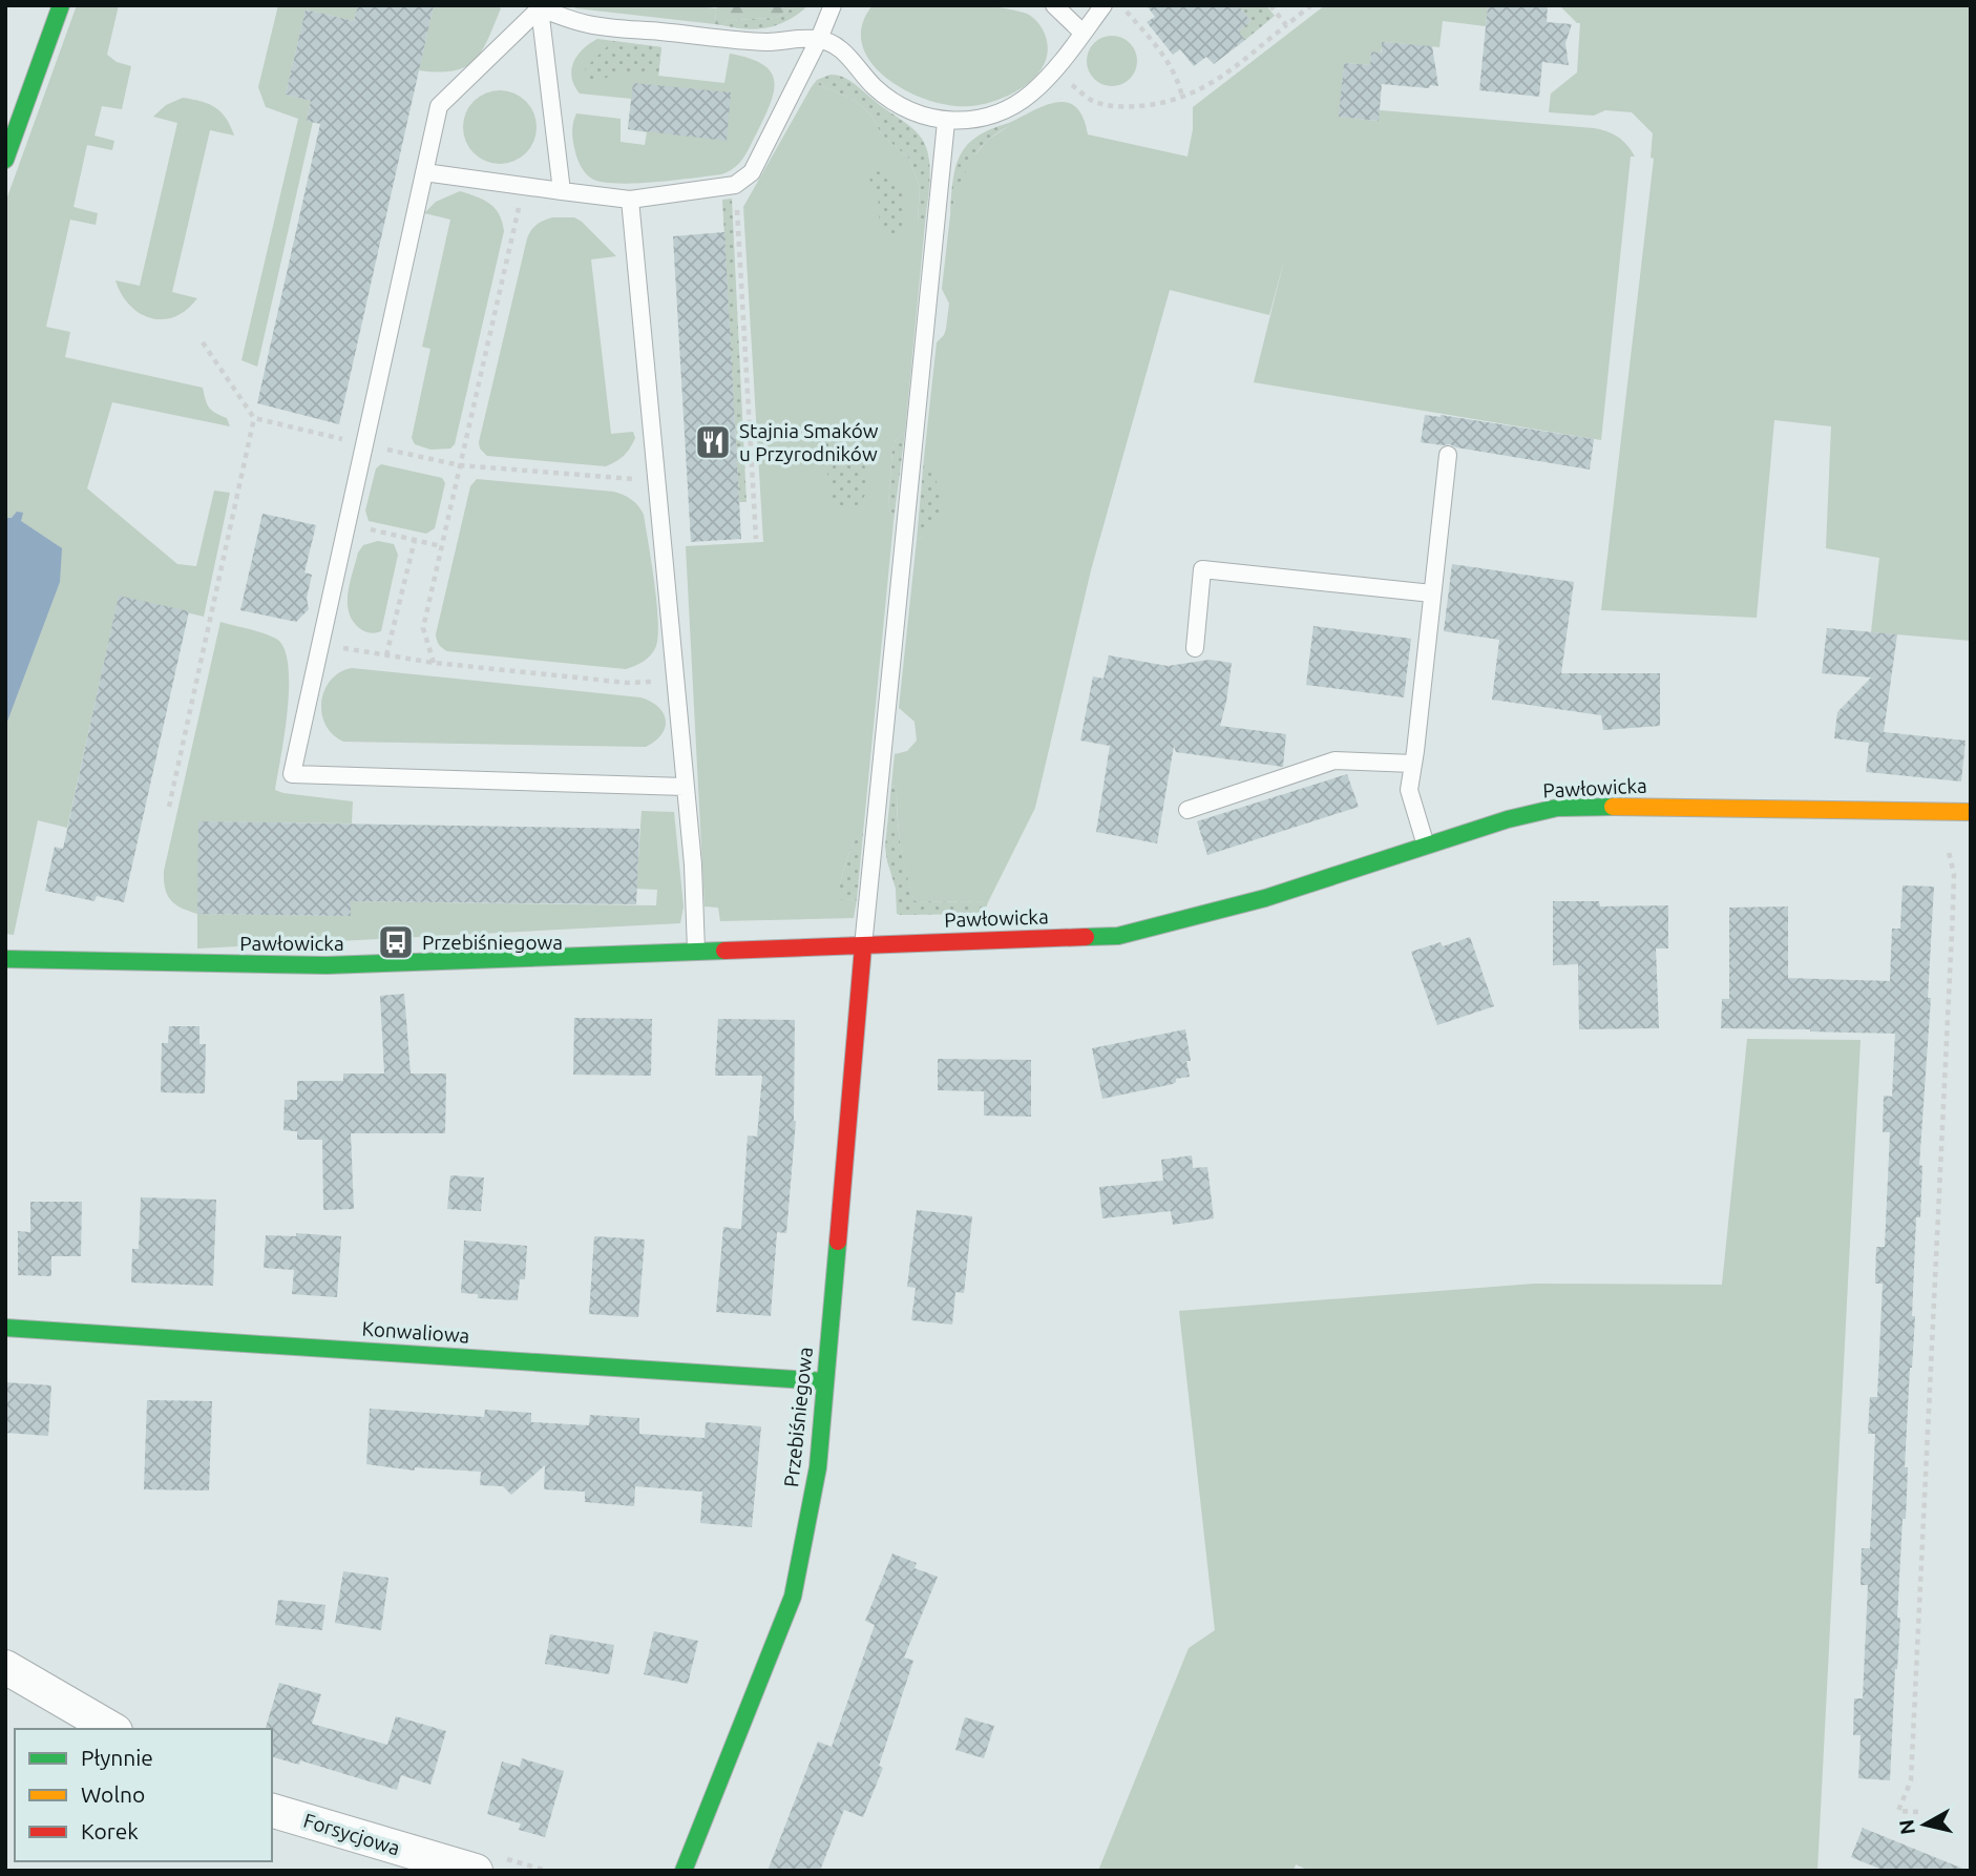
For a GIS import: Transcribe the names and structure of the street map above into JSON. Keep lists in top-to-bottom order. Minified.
{"streets":{"street":["Pawłowicka","Konwaliowa","Przebiśniegowa","Forsycjowa"]},"crossings":[["Pawłowicka","Przebiśniegowa"],["Konwaliowa","Przebiśniegowa"]],"places":{"restaurant":["Stajnia Smaków u Przyrodników"],"bus stop":["Przebiśniegowa"]},"legend":["Płynnie","Wolno","Korek"],"north":"left"}
